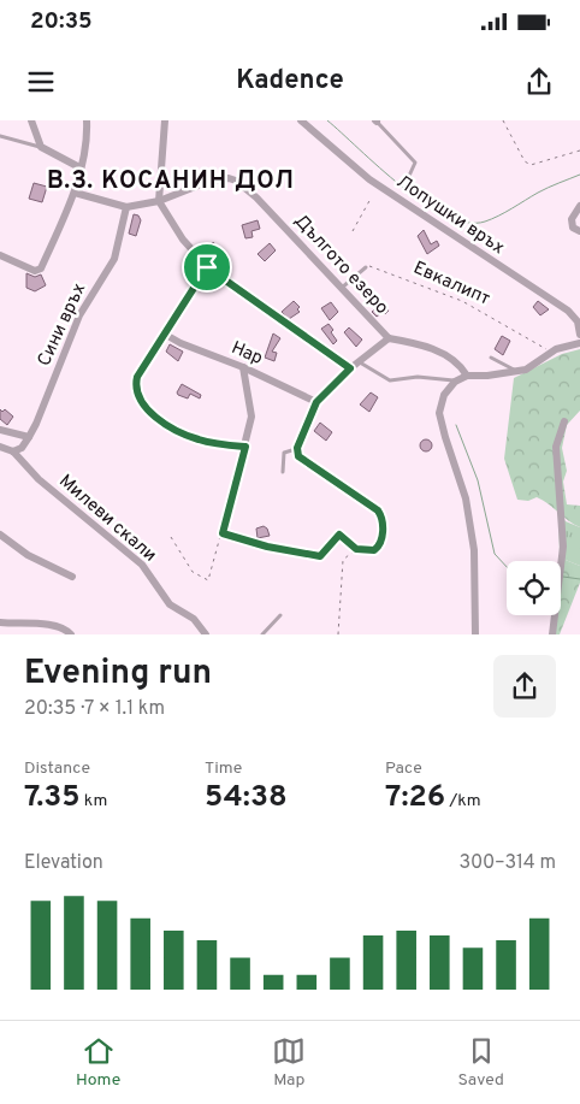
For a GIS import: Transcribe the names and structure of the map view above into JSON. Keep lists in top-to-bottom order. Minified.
{"streets":{"street":["Лопушки връх","Дългото езеро","Сини връх","Нар","Милеви скали"],"path":["Евкалипт"]},"crossings":[["Дългото езеро","Сини връх"],["Сини връх","Милеви скали"]],"districts":["В.З. КОСАНИН ДОЛ"],"page":{"status":"20:35","header":"Kadence","heading":["Evening run","20:35 · 7 × 1.1 km"],"stats":[["Distance","7.35 km"],["Time","54:38"],["Pace","7:26 /km"]],"chart":["Elevation","300–314 m"],"tabs":["Home","Map","Saved"]}}
